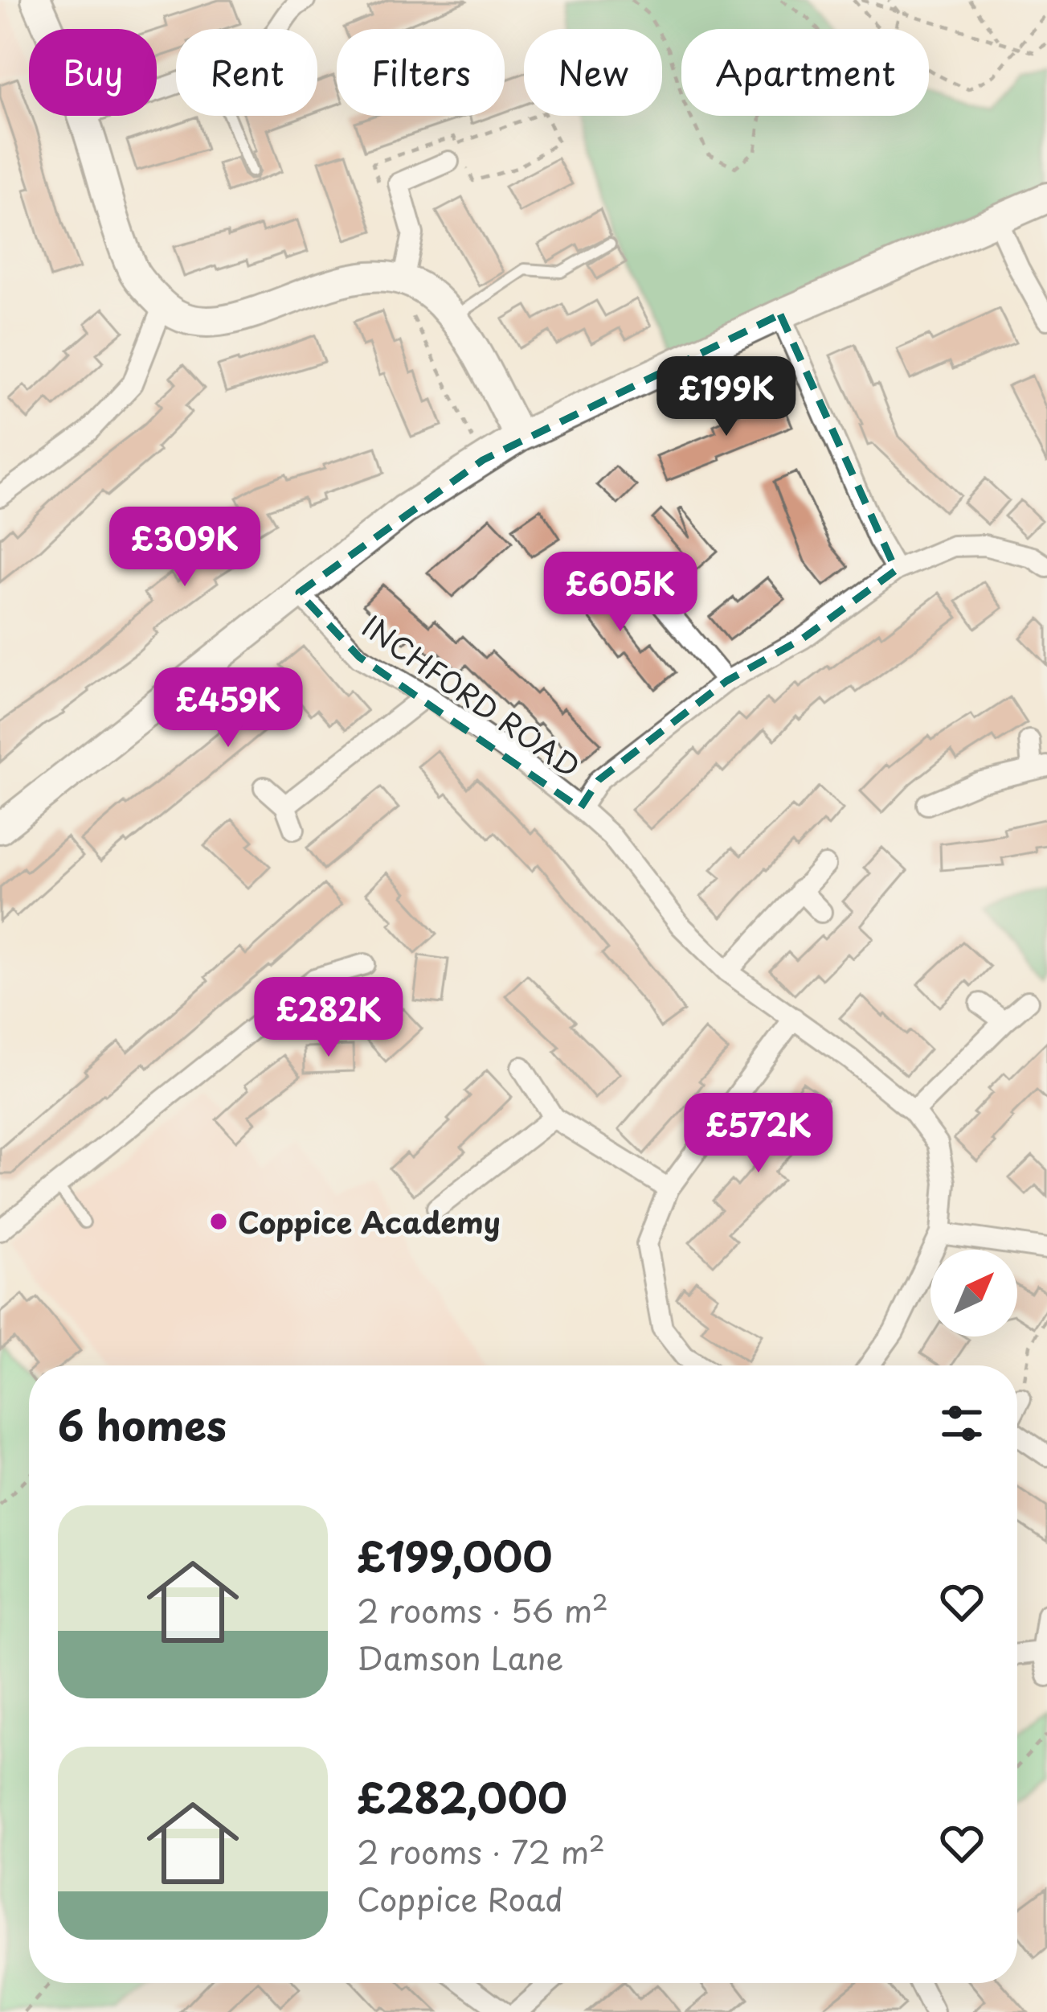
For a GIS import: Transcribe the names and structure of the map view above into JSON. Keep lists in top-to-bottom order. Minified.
{"streets":{"street":["INCHFORD ROAD"]},"places":["Coppice Academy"],"north":"top right","page":{"chip":["Buy","Rent","Filters","New","Apartment"],"price":["£199K","£309K","£605K","£459K","£282K","£572K"],"heading":"6 homes","list":[{"name":"£199,000","note":"2 rooms · 56 m² · Damson Lane"},{"name":"£282,000","note":"2 rooms · 72 m² · Coppice Road"}]}}
